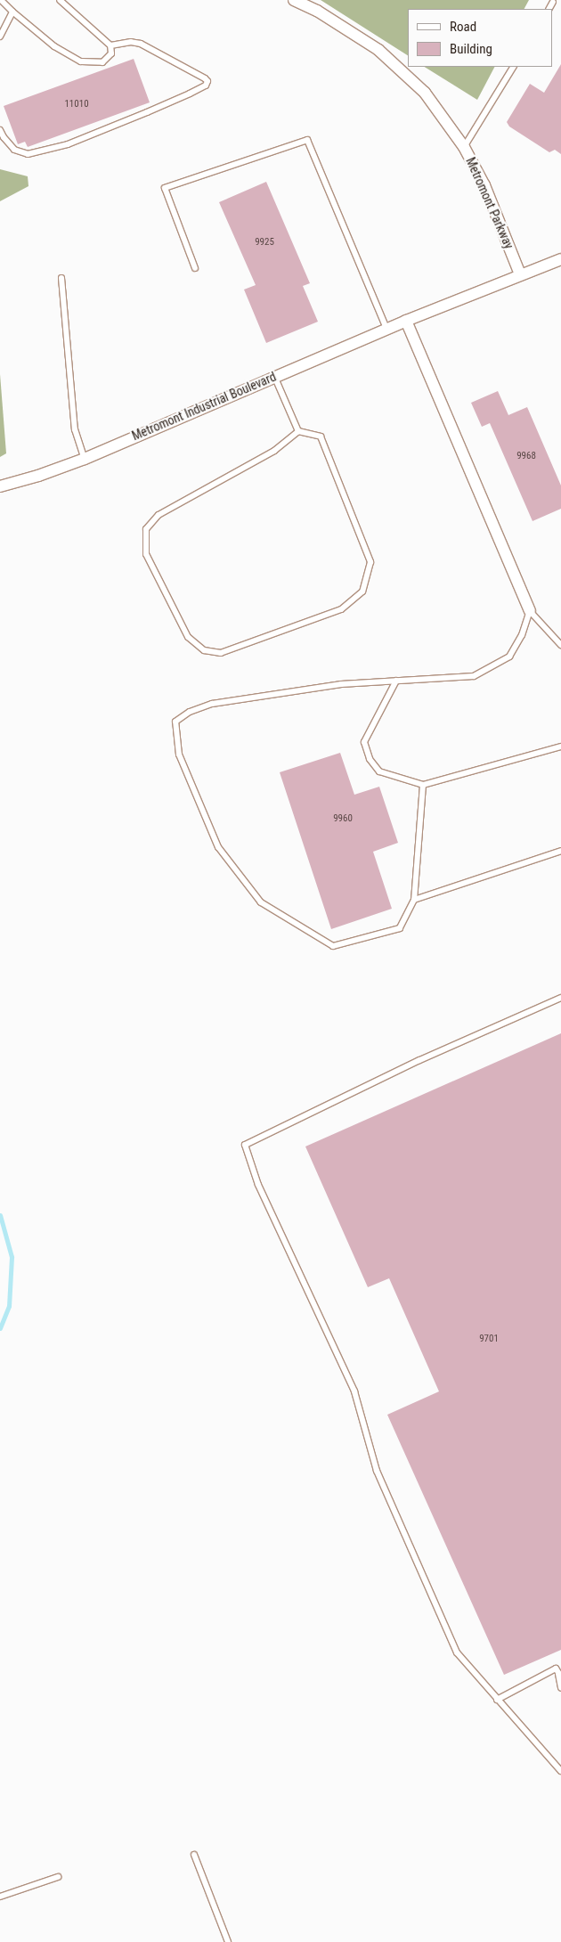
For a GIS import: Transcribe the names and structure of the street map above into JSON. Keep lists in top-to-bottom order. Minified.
{"streets":{"street":["Metromont Parkway","Metromont Industrial Boulevard"]},"crossings":[["Metromont Parkway","Metromont Industrial Boulevard"]],"house_numbers":["11010","9925","9968","9960","9701"],"legend":["Road","Building"]}
